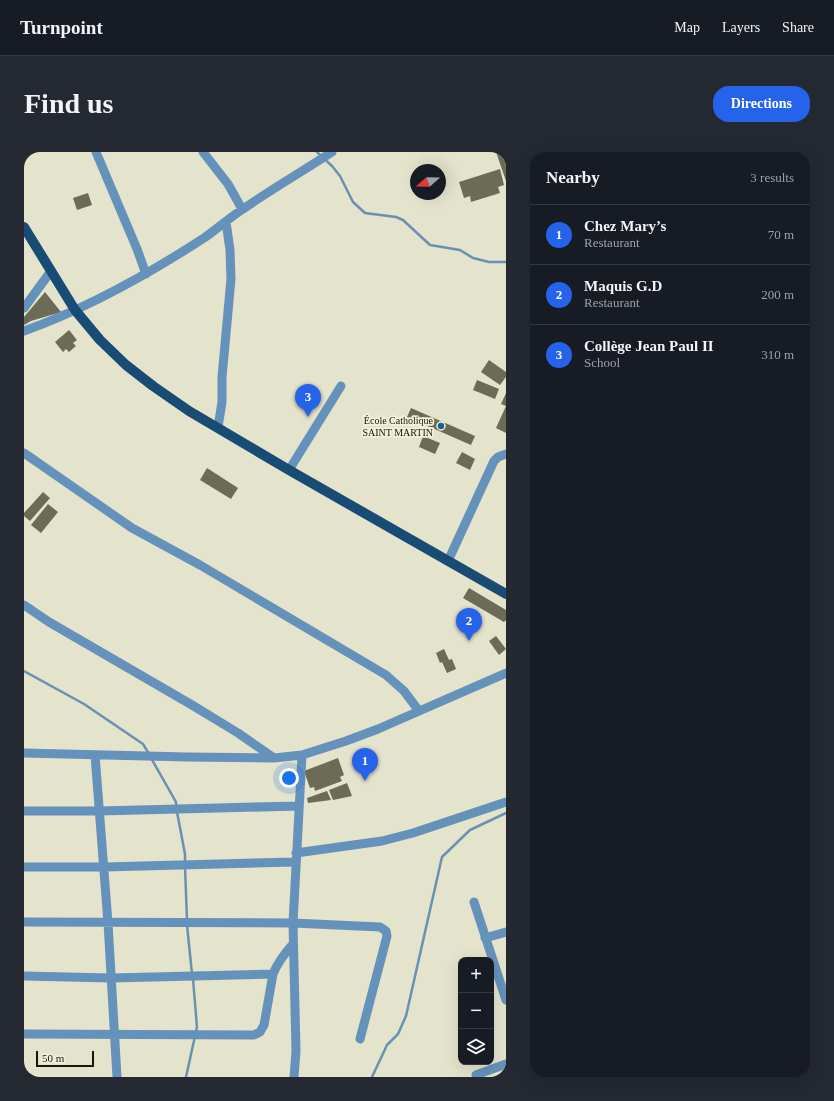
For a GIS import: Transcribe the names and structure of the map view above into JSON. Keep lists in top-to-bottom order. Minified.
{"places":["École Catholique SAINT MARTIN"],"scale_bar":"50 m","north":"left","page":{"header":"Turnpoint","nav":["Map","Layers","Share"],"buttons":"Directions","title":"Find us","heading":["Nearby","3 results"],"list":[{"mark":"1","name":"Chez Mary’s","note":"Restaurant","value":"70 m"},{"mark":"2","name":"Maquis G.D","note":"Restaurant","value":"200 m"},{"mark":"3","name":"Collège Jean Paul II","note":"School","value":"310 m"}],"pins":["3","2","1"],"map_buttons":["+","−"],"scale":"50 m"}}
